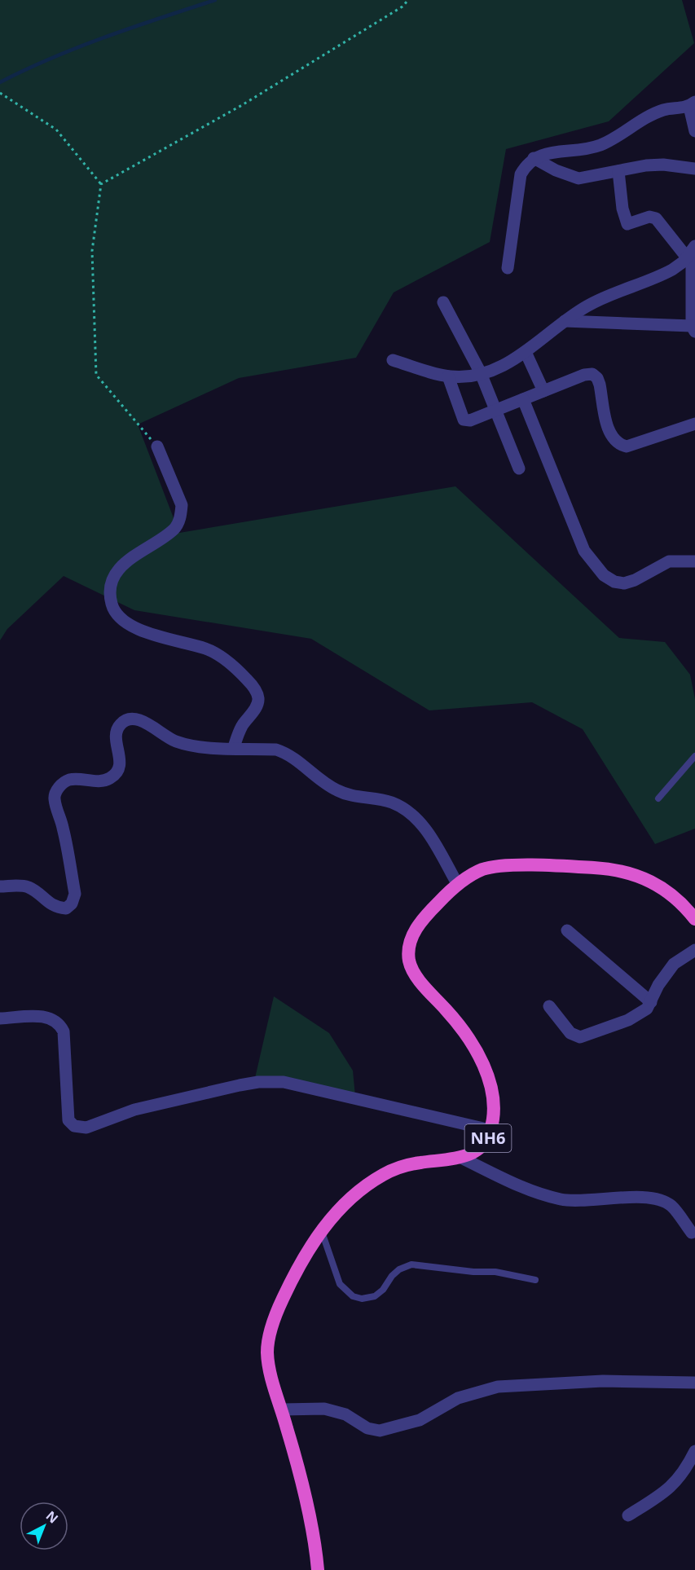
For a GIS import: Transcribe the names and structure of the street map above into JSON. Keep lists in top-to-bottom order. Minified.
{"streets":{"highway":["NH6"]},"north":"top right"}
